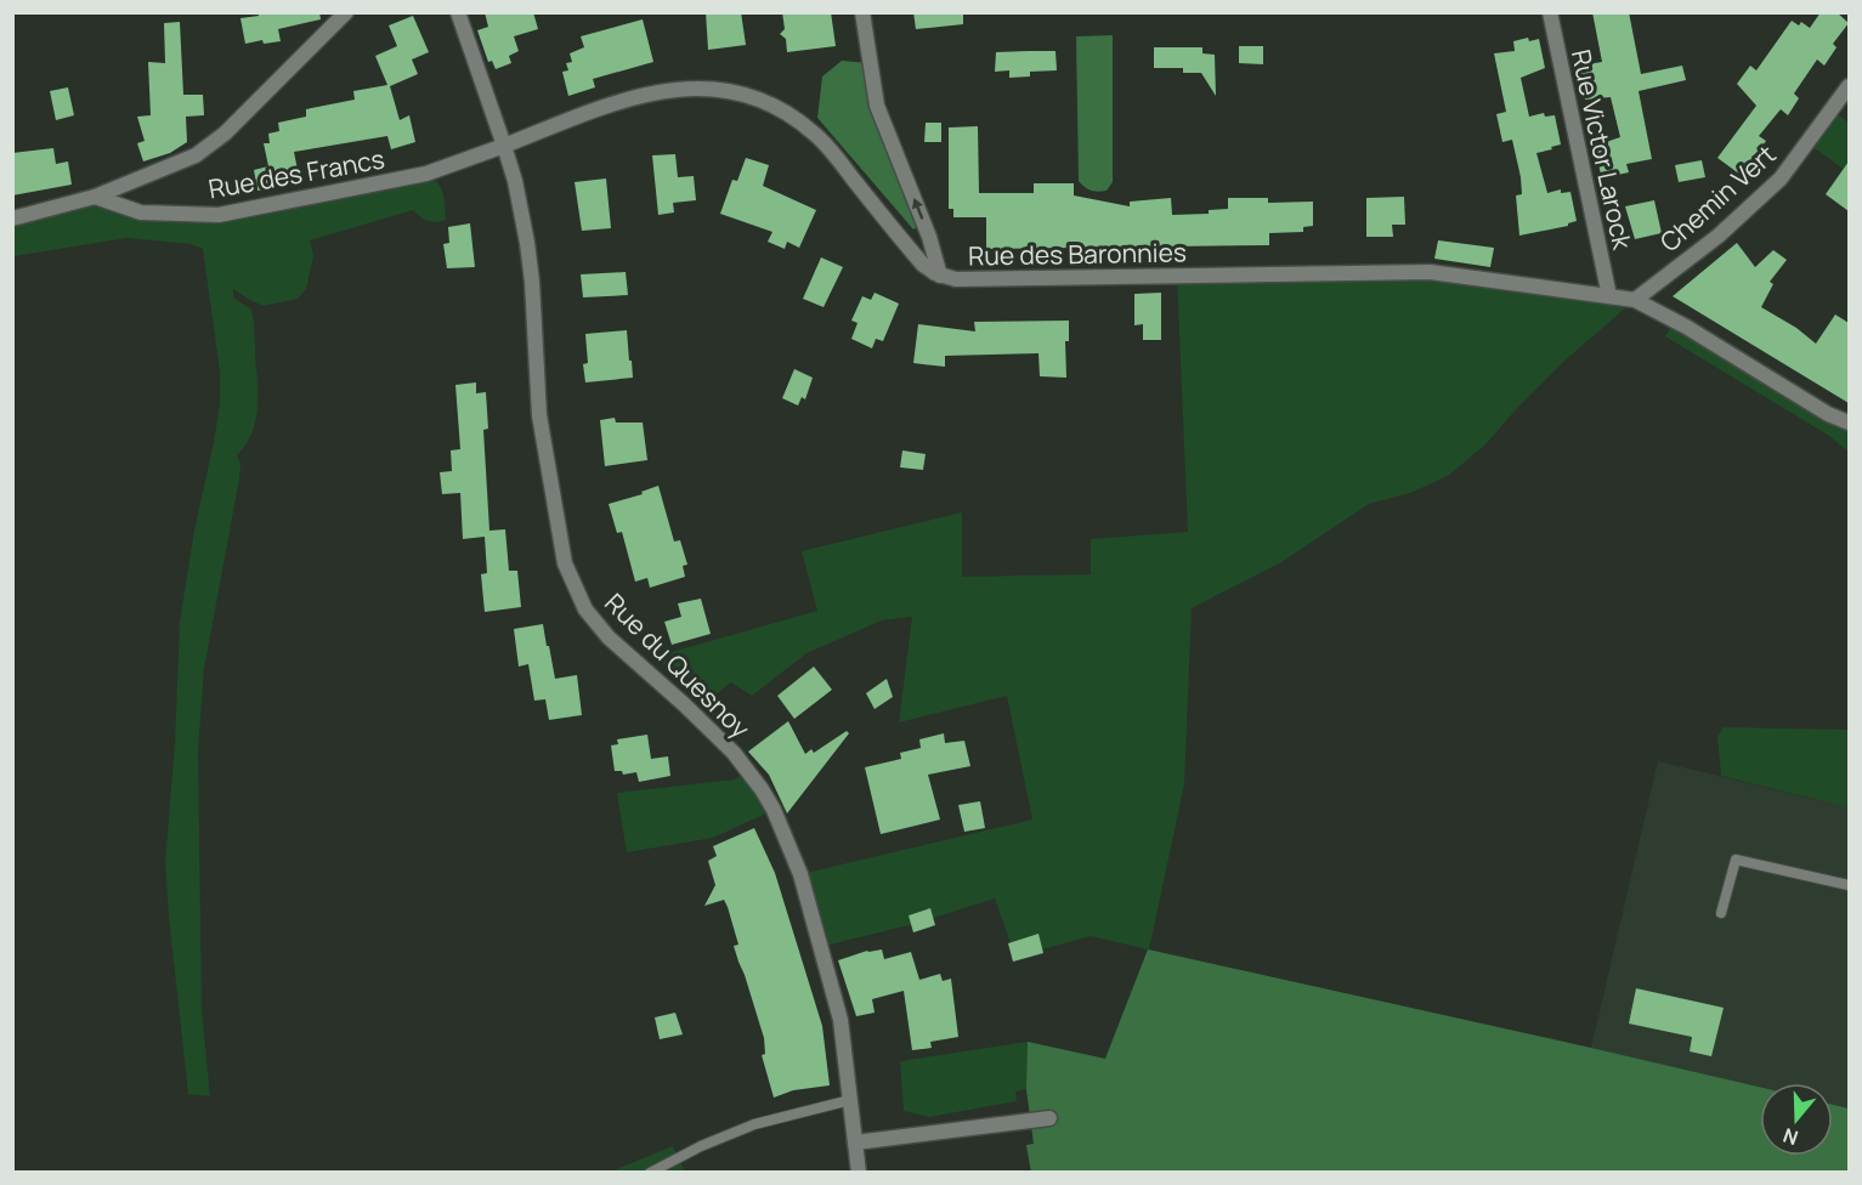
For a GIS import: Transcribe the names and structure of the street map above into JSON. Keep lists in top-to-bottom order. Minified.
{"streets":{"street":["Rue Victor Larock","Rue des Francs","Chemin Vert","Rue des Baronnies","Rue du Quesnoy"]},"crossings":[["Rue Victor Larock","Rue des Baronnies"],["Rue des Francs","Rue des Baronnies"],["Rue des Francs","Rue du Quesnoy"],["Chemin Vert","Rue des Baronnies"],["Rue des Baronnies","Rue du Quesnoy"]],"north":"bottom"}
